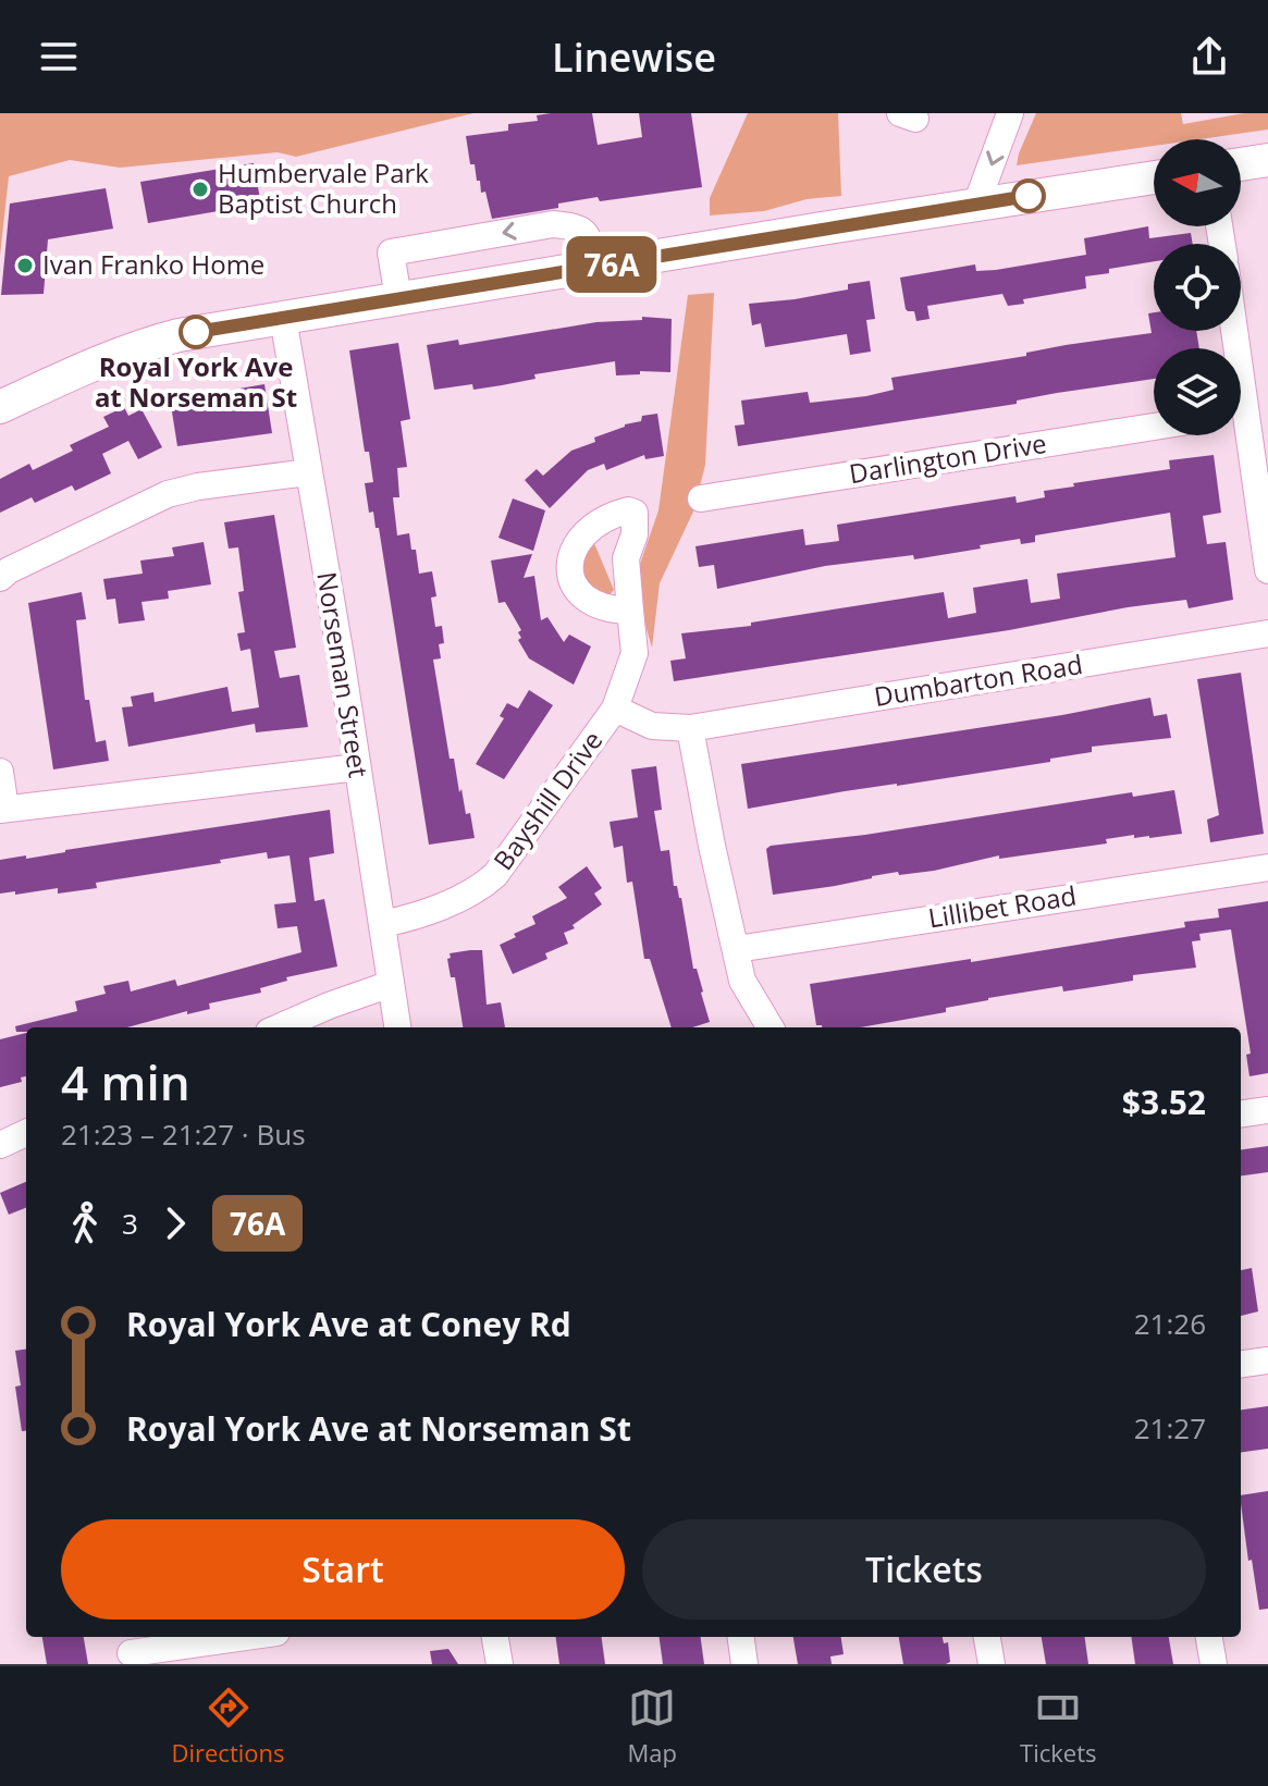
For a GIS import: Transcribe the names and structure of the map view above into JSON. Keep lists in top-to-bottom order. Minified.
{"streets":{"street":["Darlington Drive","Norseman Street","Dumbarton Road","Bayshill Drive","Lillibet Road"]},"crossings":[["Norseman Street","Bayshill Drive"],["Dumbarton Road","Bayshill Drive"]],"places":["Humbervale Park Baptist Church","Ivan Franko Home","Royal York Ave at Norseman St"],"lines":["bus line 76A"],"north":"left","page":{"header":"Linewise","on_map":"76A","heading":["4 min","21:23 – 21:27 · Bus","$3.52"],"legs":["3","76A"],"list":[{"name":"Royal York Ave at Coney Rd","value":"21:26"},{"name":"Royal York Ave at Norseman St","value":"21:27"}],"buttons":["Start","Tickets"],"tabs":["Directions","Map","Tickets"]}}
